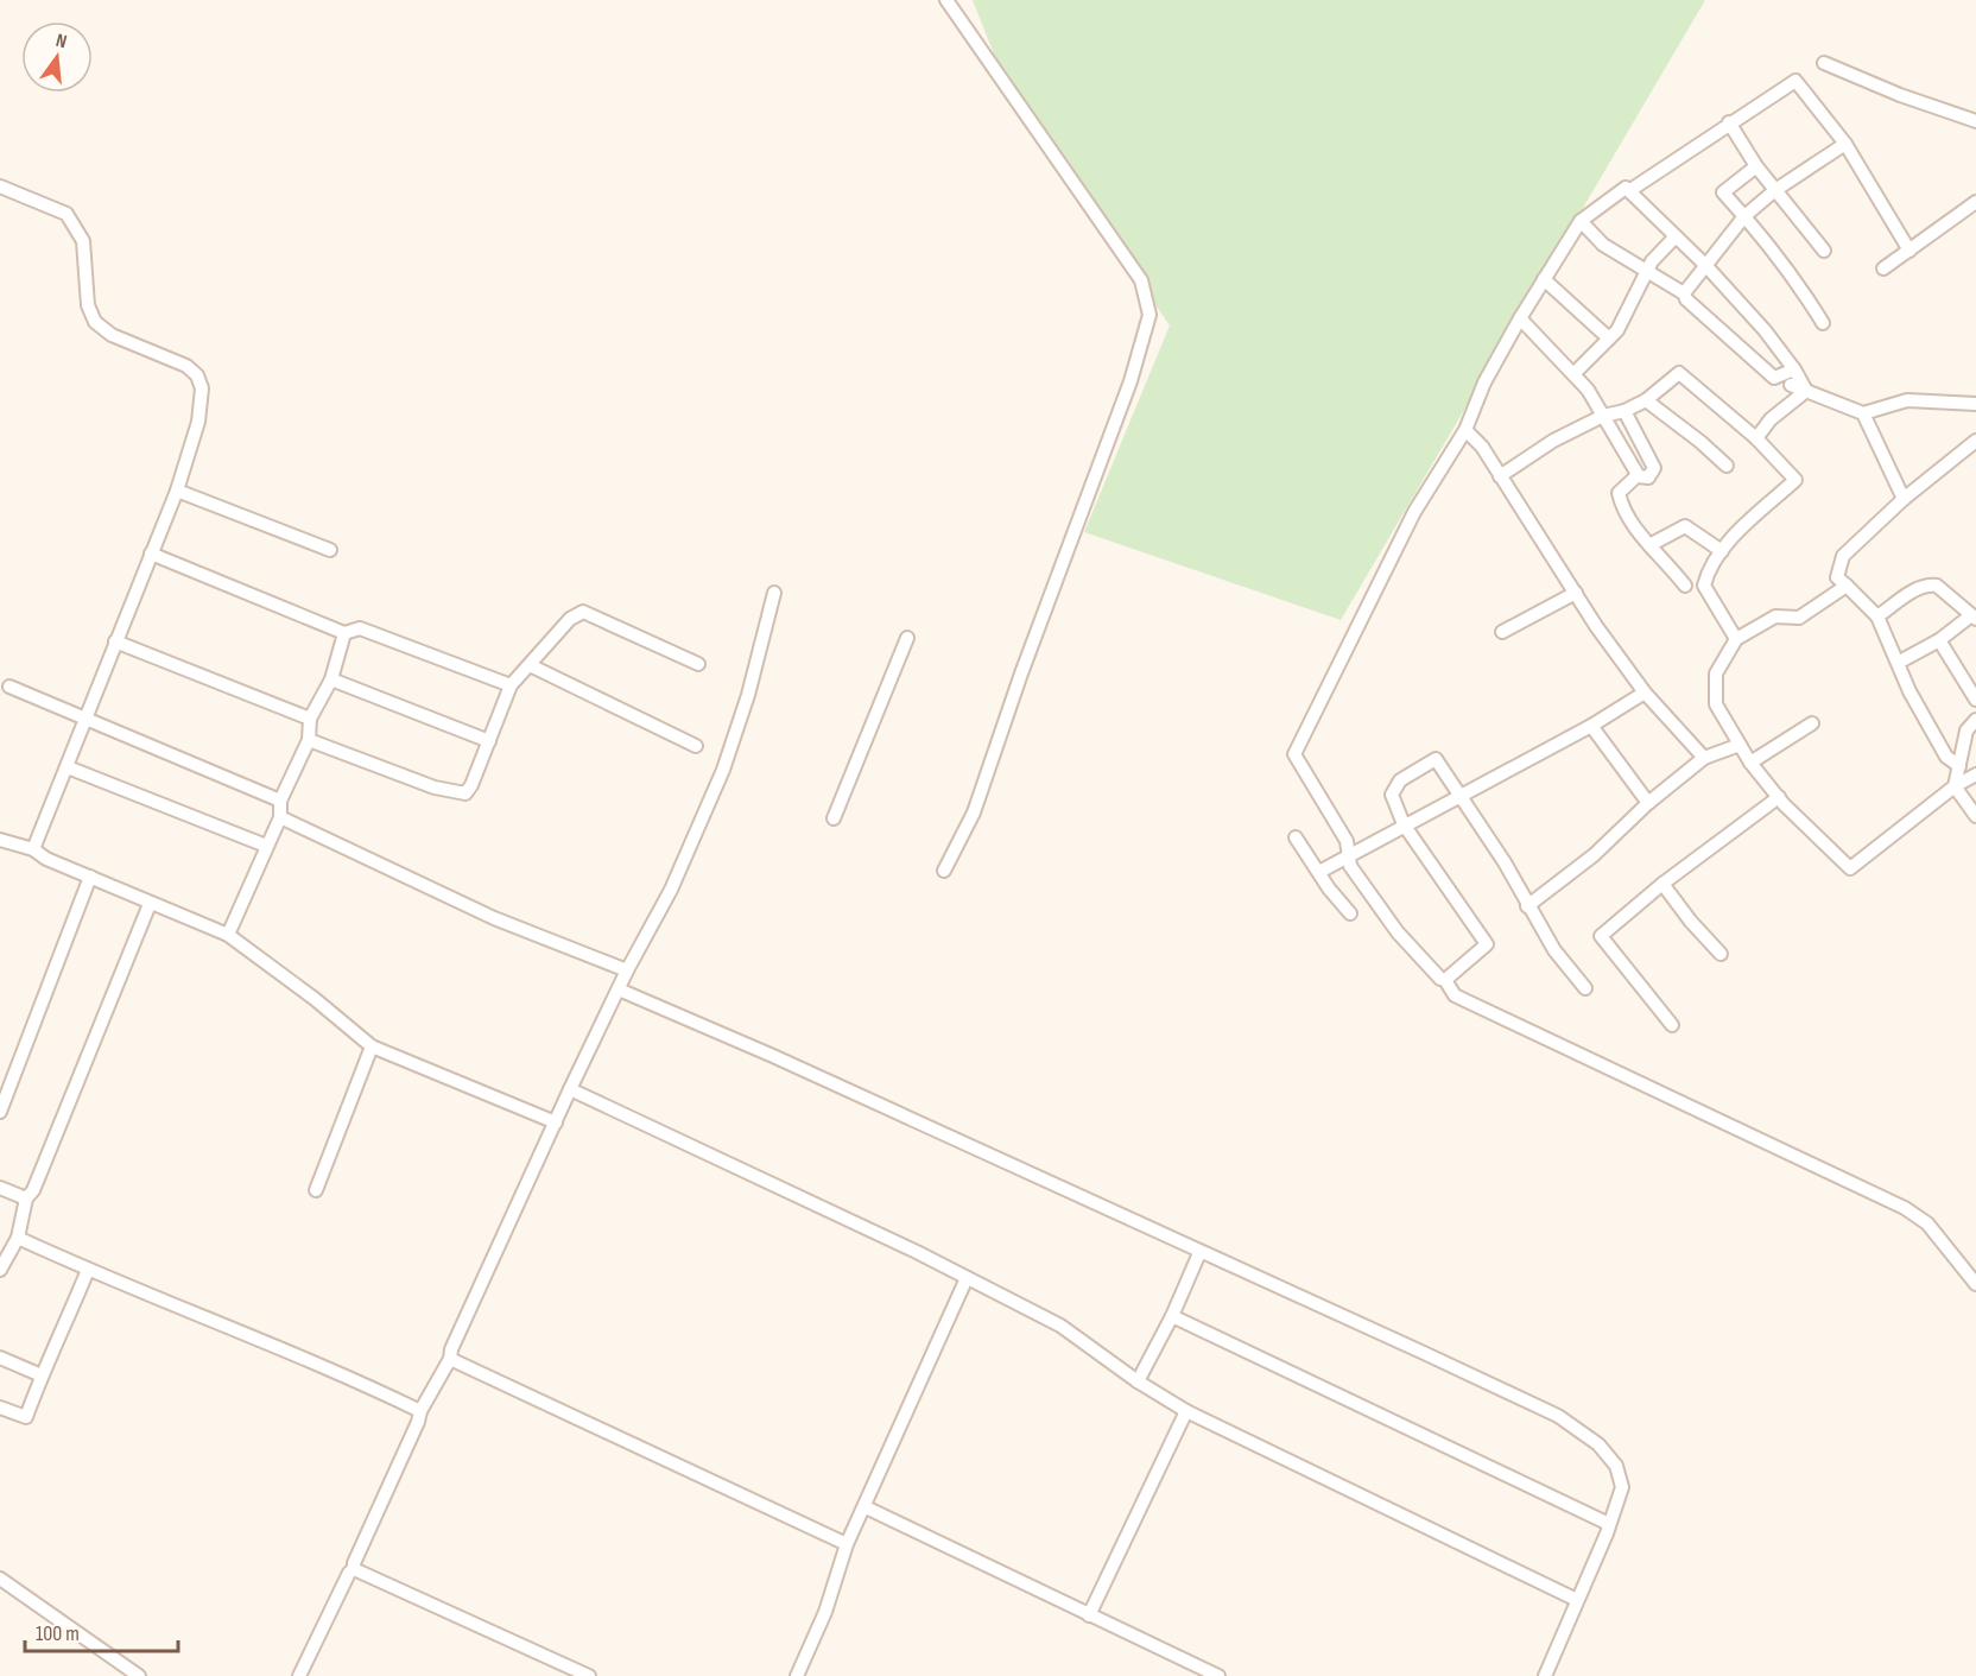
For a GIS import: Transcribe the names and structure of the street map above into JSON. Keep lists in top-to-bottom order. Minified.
{"scale_bar":"100 m","north":"top"}
